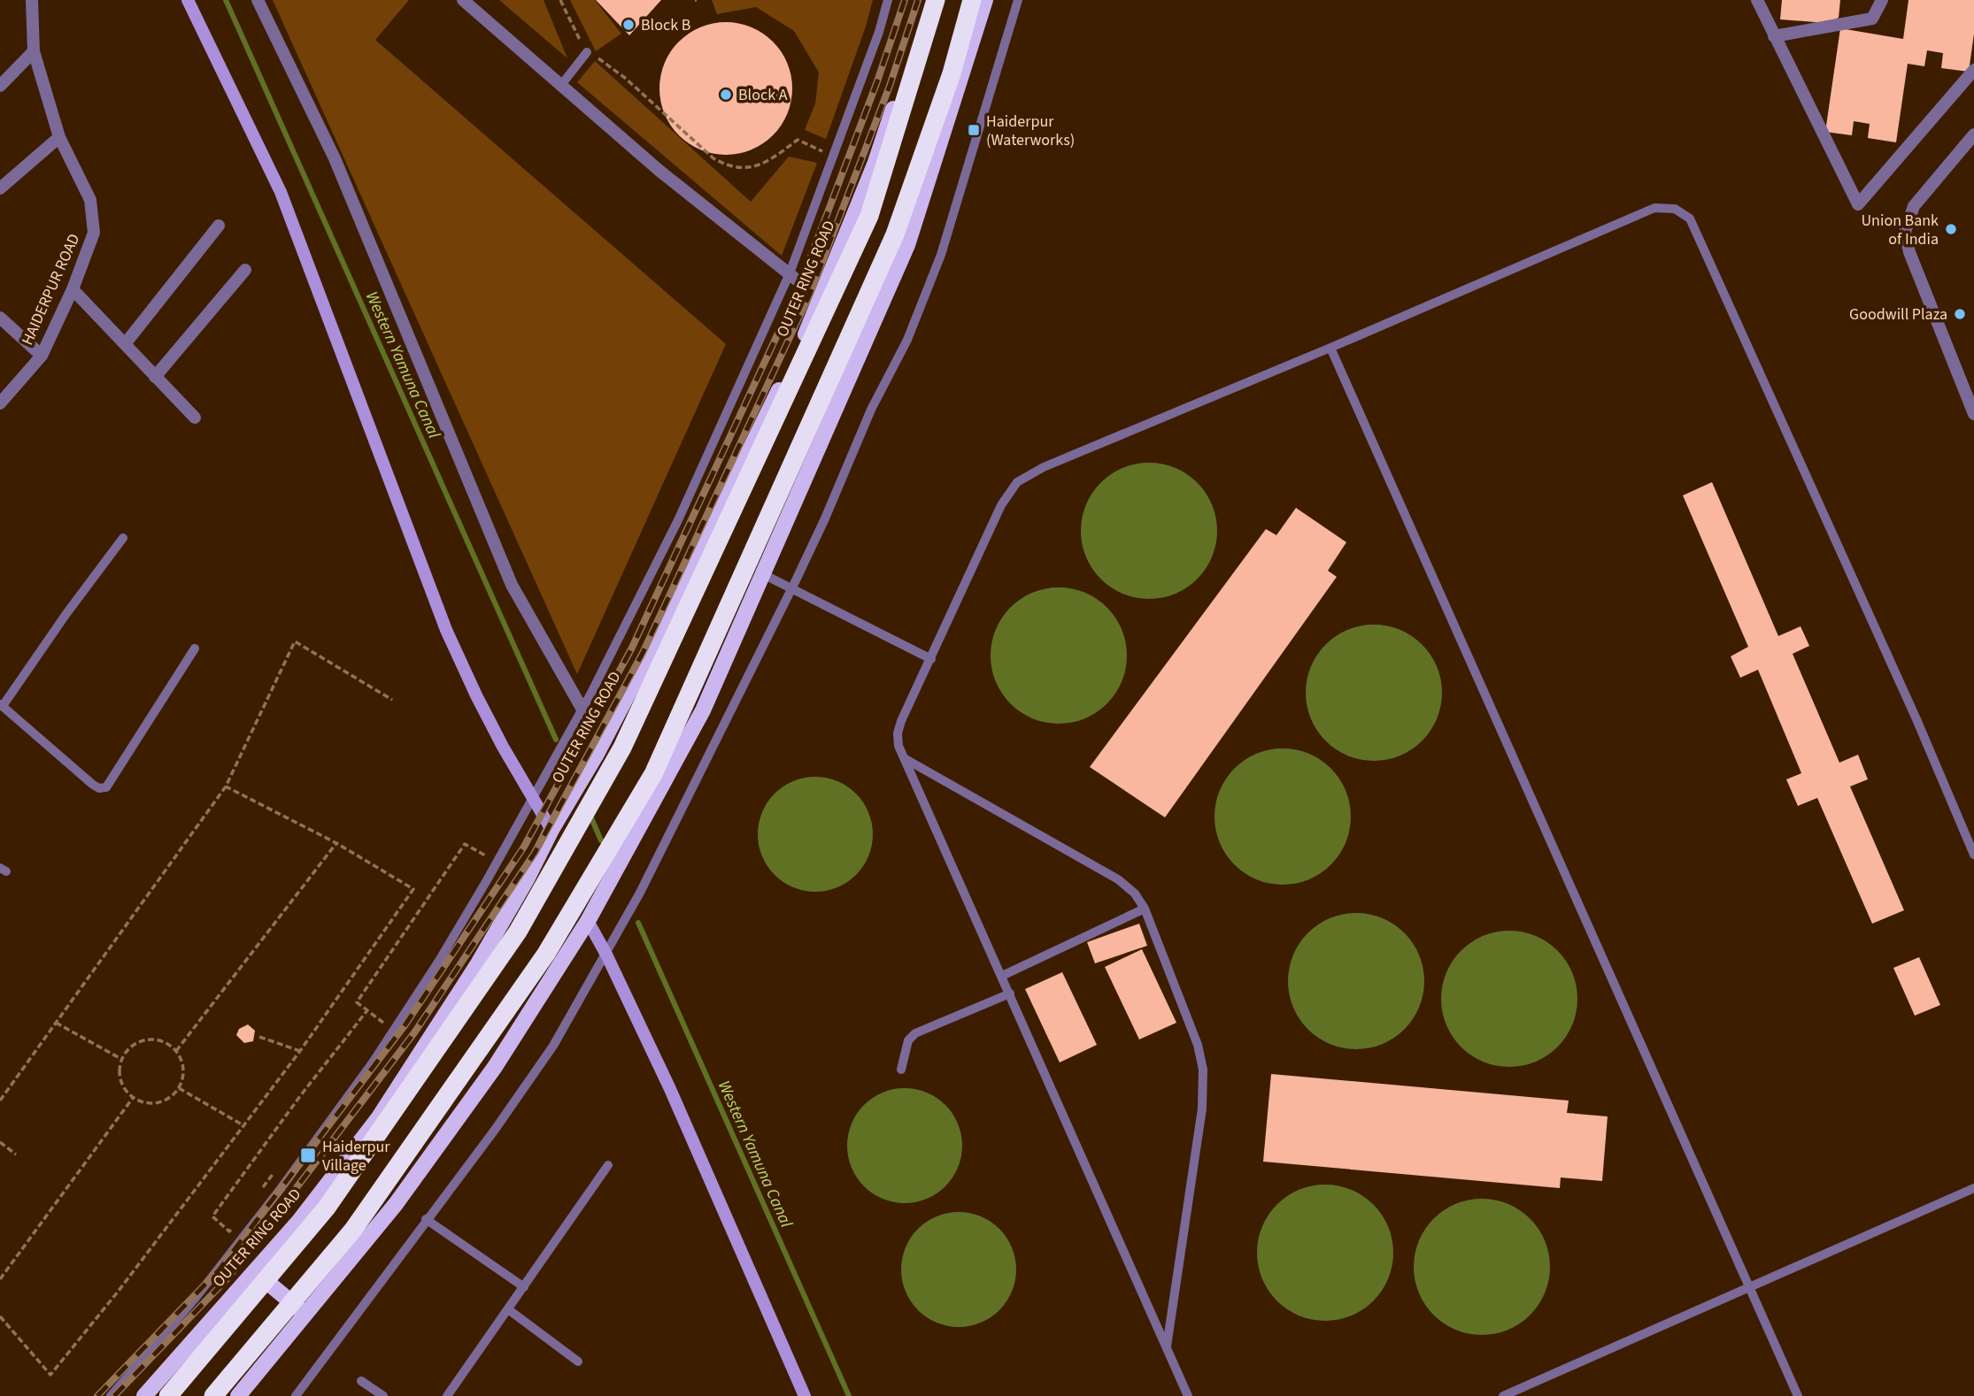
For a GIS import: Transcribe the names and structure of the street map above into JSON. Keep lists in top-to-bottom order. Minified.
{"streets":{"highway":["OUTER RING ROAD"],"street":["HAIDERPUR ROAD"]},"water":["Western Yamuna Canal"],"places":{"other":["Block B","Block A","Union Bank of India","Goodwill Plaza"],"transit":["Haiderpur (Waterworks)","Haiderpur Village"]}}
